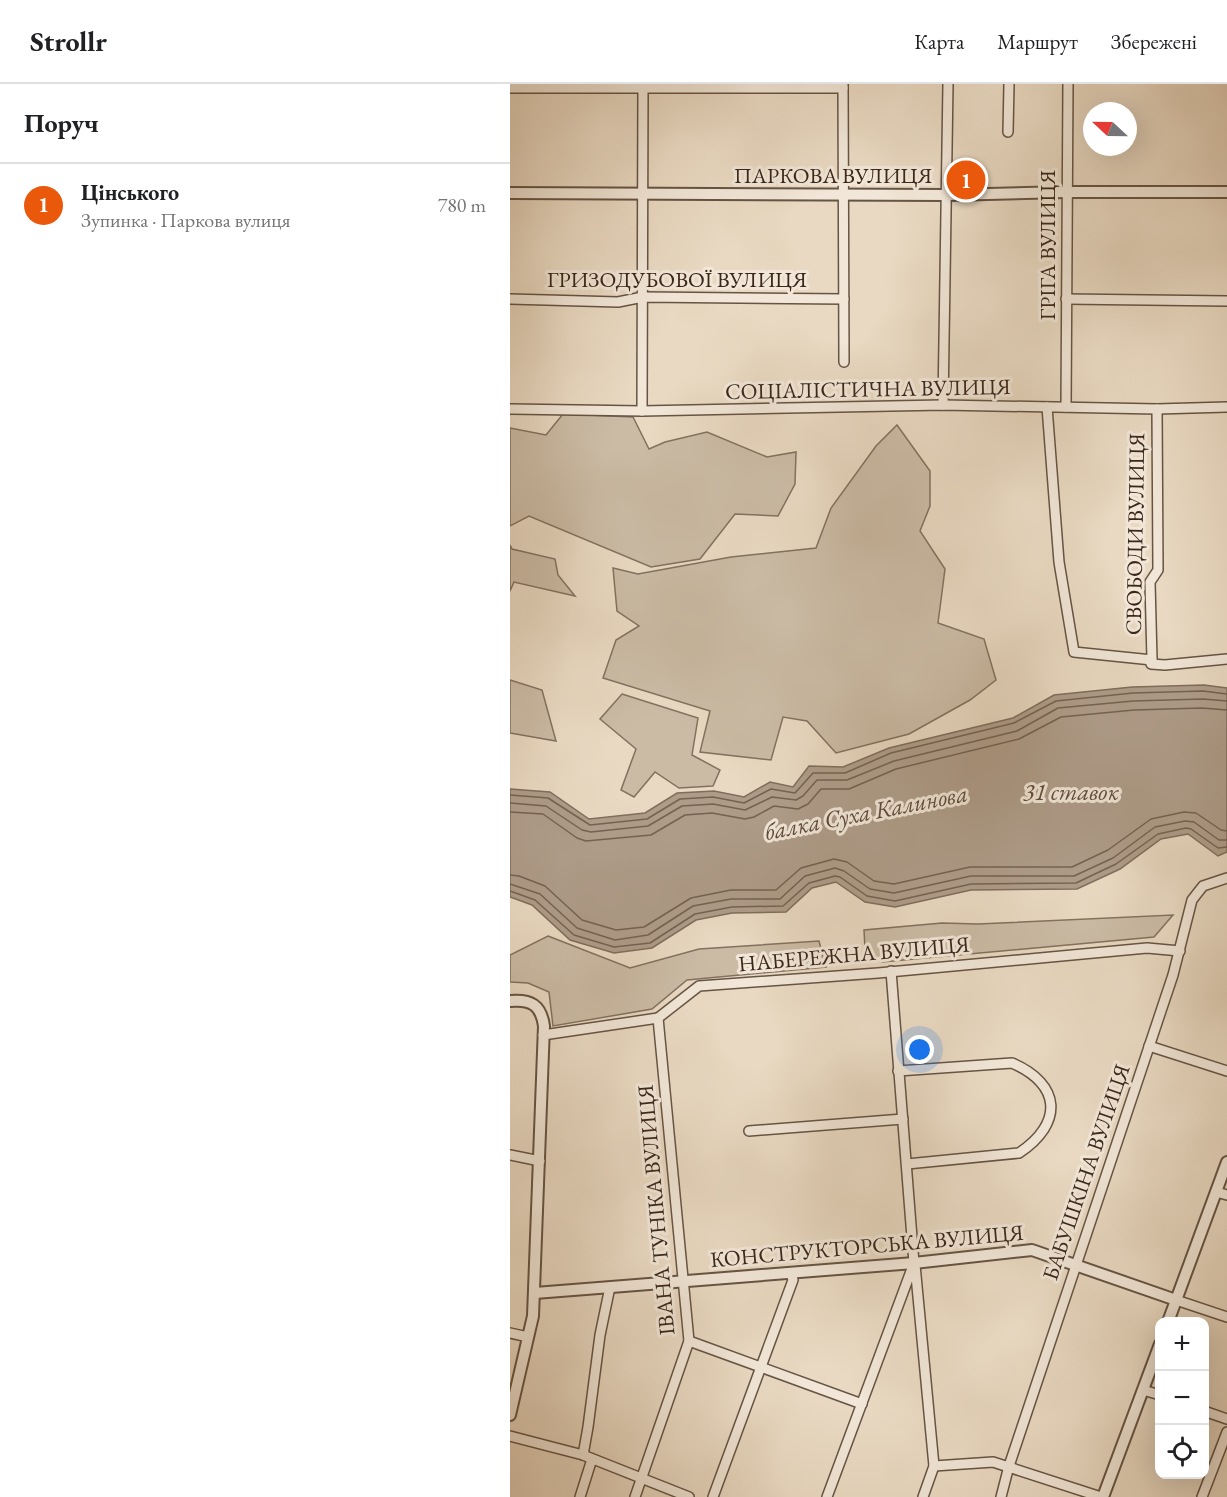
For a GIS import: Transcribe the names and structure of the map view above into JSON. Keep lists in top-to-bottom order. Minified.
{"streets":{"street":["ПАРКОВА ВУЛИЦЯ","ГРІГА ВУЛИЦЯ","ГРИЗОДУБОВОЇ ВУЛИЦЯ","СОЦІАЛІСТИЧНА ВУЛИЦЯ","СВОБОДИ ВУЛИЦЯ","НАБЕРЕЖНА ВУЛИЦЯ","БАБУШКІНА ВУЛИЦЯ","ІВАНА ТУНІКА ВУЛИЦЯ","КОНСТРУКТОРСЬКА ВУЛИЦЯ"]},"crossings":[["ПАРКОВА ВУЛИЦЯ","ГРІГА ВУЛИЦЯ"],["ГРІГА ВУЛИЦЯ","СОЦІАЛІСТИЧНА ВУЛИЦЯ"],["СОЦІАЛІСТИЧНА ВУЛИЦЯ","СВОБОДИ ВУЛИЦЯ"],["НАБЕРЕЖНА ВУЛИЦЯ","БАБУШКІНА ВУЛИЦЯ"],["НАБЕРЕЖНА ВУЛИЦЯ","ІВАНА ТУНІКА ВУЛИЦЯ"],["БАБУШКІНА ВУЛИЦЯ","КОНСТРУКТОРСЬКА ВУЛИЦЯ"],["ІВАНА ТУНІКА ВУЛИЦЯ","КОНСТРУКТОРСЬКА ВУЛИЦЯ"]],"water":["31 ставок","балка Суха Калинова"],"north":"left","page":{"header":"Strollr","nav":["Карта","Маршрут","Збережені"],"heading":"Поруч","pins":"1","list":[{"mark":"1","name":"Цінського","note":"Зупинка · Паркова вулиця","value":"780 m"}],"map_buttons":["+","−"]}}
